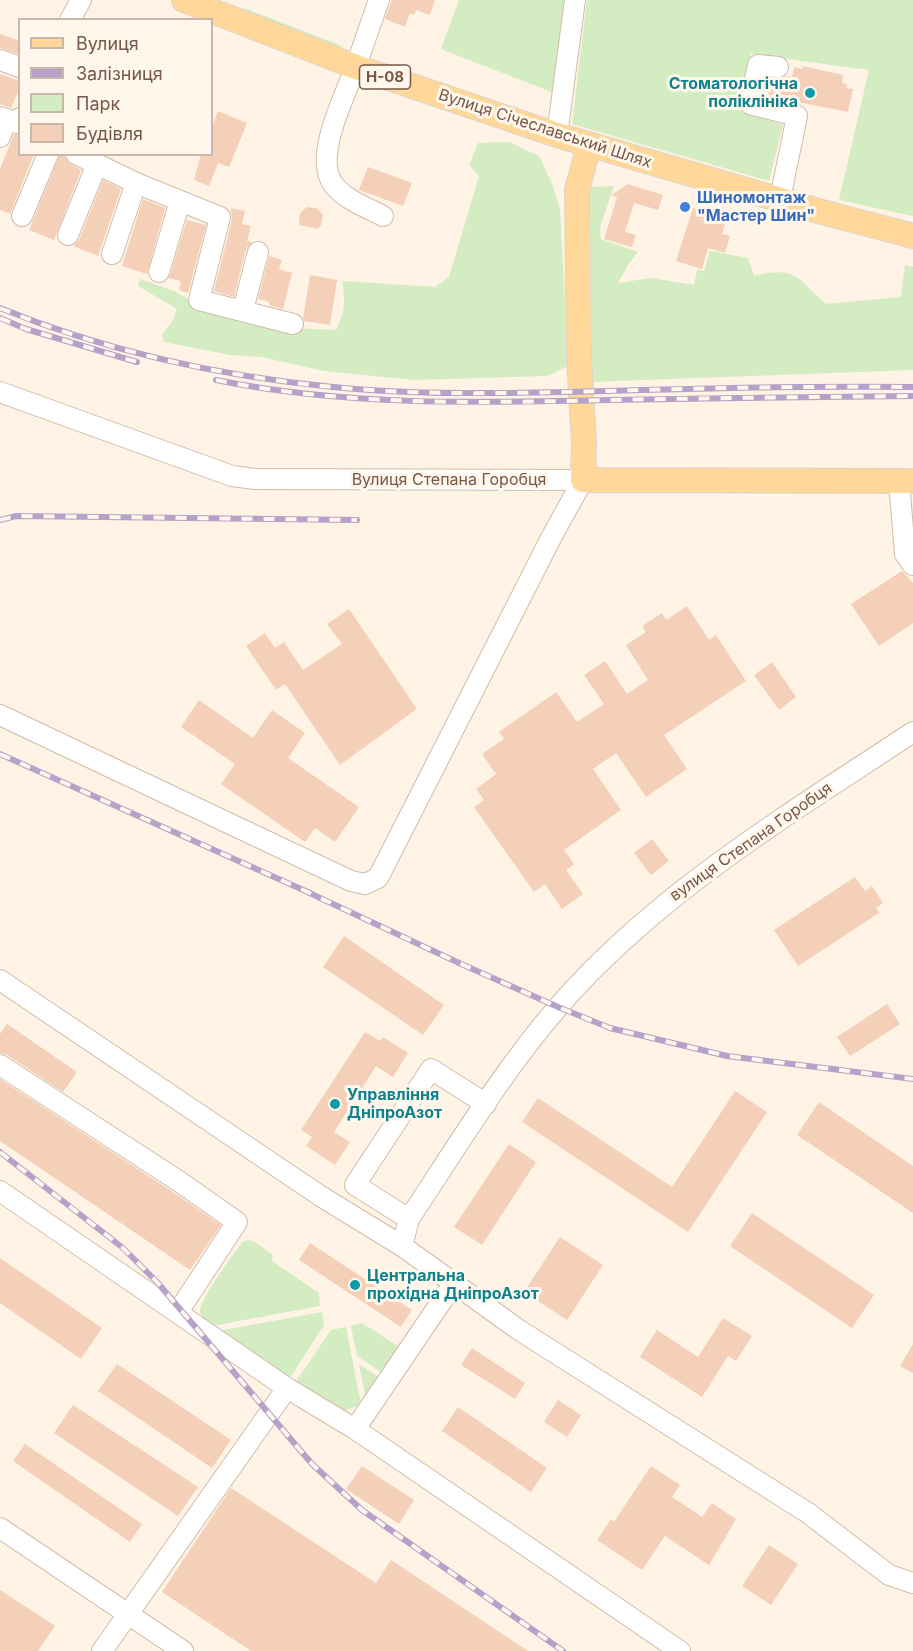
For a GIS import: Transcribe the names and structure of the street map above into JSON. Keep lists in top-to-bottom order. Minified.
{"streets":{"main road":["Н-08","Вулиця Січеславський Шлях","Вулиця Степана Горобця"],"street":["вулиця Степана Горобця"]},"places":["Стоматологічна поліклініка","Шиномонтаж \"Мастер Шин\"","Управління ДніпроАзот","Центральна прохідна ДніпроАзот"],"legend":["Вулиця","Залізниця","Парк","Будівля"]}
